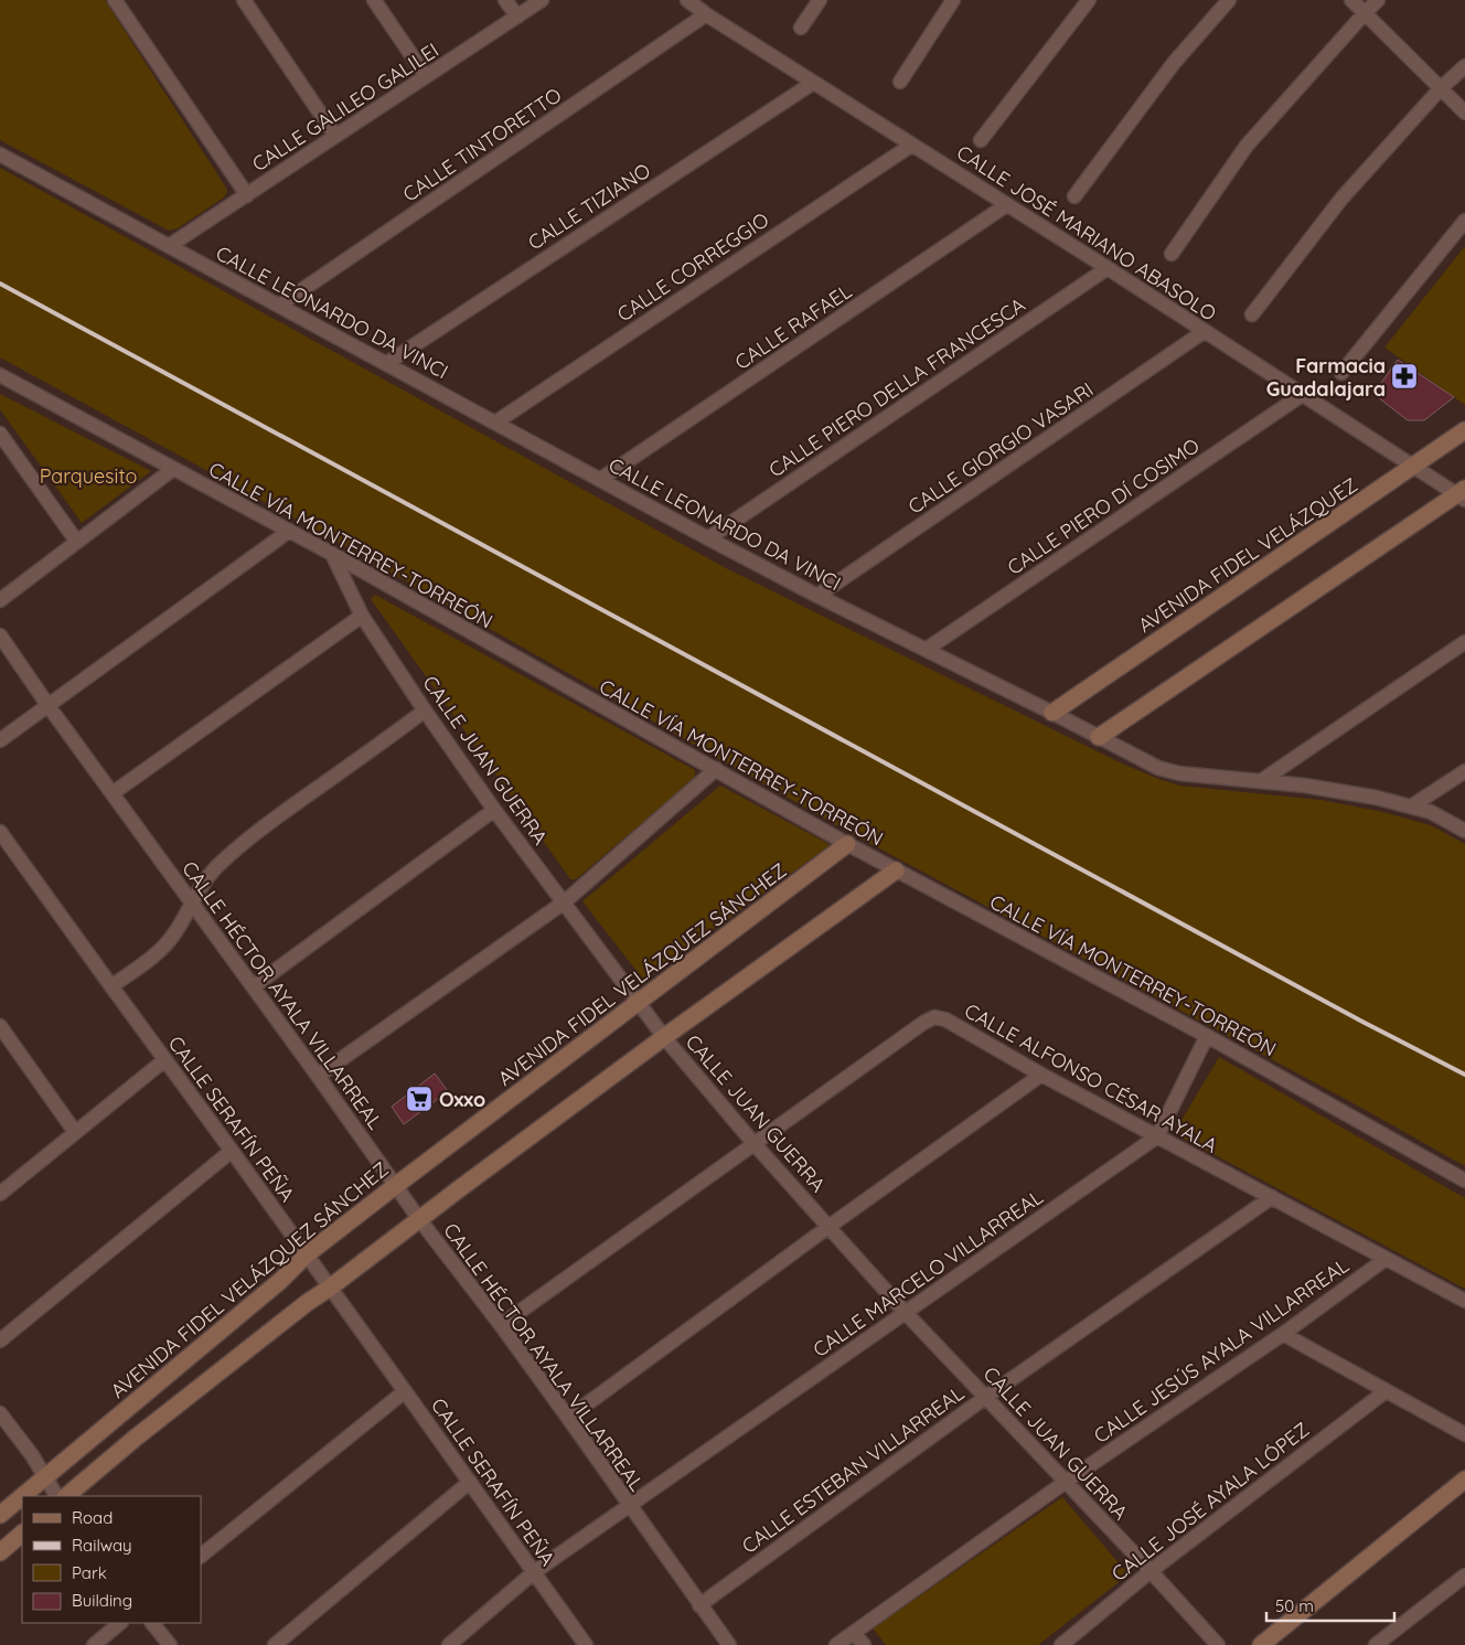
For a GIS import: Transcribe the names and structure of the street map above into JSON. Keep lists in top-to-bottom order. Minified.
{"streets":{"street":["CALLE GALILEO GALILEI","CALLE TINTORETTO","CALLE TIZIANO","CALLE JOSÉ MARIANO ABASOLO","CALLE CORREGGIO","CALLE LEONARDO DA VINCI","CALLE RAFAEL","CALLE PIERO DELLA FRANCESCA","CALLE GIORGIO VASARI","CALLE PIERO DÍ COSIMO","CALLE VÍA MONTERREY-TORREÓN","AVENIDA FIDEL VELÁZQUEZ","CALLE JUAN GUERRA","AVENIDA FIDEL VELÁZQUEZ SÁNCHEZ","CALLE HÉCTOR AYALA VILLARREAL","CALLE ALFONSO CÉSAR AYALA","CALLE SERAFÍN PEÑA","CALLE MARCELO VILLARREAL","CALLE JESÚS AYALA VILLARREAL","CALLE ESTEBAN VILLARREAL","CALLE JOSÉ AYALA LÓPEZ"]},"crossings":[["CALLE GALILEO GALILEI","CALLE LEONARDO DA VINCI"],["CALLE TINTORETTO","CALLE JOSÉ MARIANO ABASOLO"],["CALLE TINTORETTO","CALLE LEONARDO DA VINCI"],["CALLE TIZIANO","CALLE JOSÉ MARIANO ABASOLO"],["CALLE TIZIANO","CALLE LEONARDO DA VINCI"],["CALLE JOSÉ MARIANO ABASOLO","CALLE CORREGGIO"],["CALLE JOSÉ MARIANO ABASOLO","CALLE RAFAEL"],["CALLE JOSÉ MARIANO ABASOLO","CALLE PIERO DELLA FRANCESCA"],["CALLE JOSÉ MARIANO ABASOLO","CALLE GIORGIO VASARI"],["CALLE JOSÉ MARIANO ABASOLO","CALLE PIERO DÍ COSIMO"],["CALLE JOSÉ MARIANO ABASOLO","AVENIDA FIDEL VELÁZQUEZ"],["CALLE CORREGGIO","CALLE LEONARDO DA VINCI"],["CALLE LEONARDO DA VINCI","CALLE RAFAEL"],["CALLE LEONARDO DA VINCI","CALLE PIERO DELLA FRANCESCA"],["CALLE LEONARDO DA VINCI","CALLE GIORGIO VASARI"],["CALLE LEONARDO DA VINCI","CALLE PIERO DÍ COSIMO"],["CALLE LEONARDO DA VINCI","AVENIDA FIDEL VELÁZQUEZ"],["CALLE VÍA MONTERREY-TORREÓN","CALLE JUAN GUERRA"],["CALLE VÍA MONTERREY-TORREÓN","AVENIDA FIDEL VELÁZQUEZ SÁNCHEZ"],["CALLE VÍA MONTERREY-TORREÓN","CALLE MARCELO VILLARREAL"],["CALLE JUAN GUERRA","AVENIDA FIDEL VELÁZQUEZ SÁNCHEZ"],["CALLE JUAN GUERRA","CALLE ALFONSO CÉSAR AYALA"],["CALLE JUAN GUERRA","CALLE MARCELO VILLARREAL"],["CALLE JUAN GUERRA","CALLE JESÚS AYALA VILLARREAL"],["CALLE JUAN GUERRA","CALLE ESTEBAN VILLARREAL"],["CALLE JUAN GUERRA","CALLE JOSÉ AYALA LÓPEZ"],["AVENIDA FIDEL VELÁZQUEZ SÁNCHEZ","CALLE HÉCTOR AYALA VILLARREAL"],["AVENIDA FIDEL VELÁZQUEZ SÁNCHEZ","CALLE SERAFÍN PEÑA"],["CALLE HÉCTOR AYALA VILLARREAL","CALLE ALFONSO CÉSAR AYALA"],["CALLE HÉCTOR AYALA VILLARREAL","CALLE MARCELO VILLARREAL"],["CALLE HÉCTOR AYALA VILLARREAL","CALLE ESTEBAN VILLARREAL"],["CALLE ALFONSO CÉSAR AYALA","CALLE MARCELO VILLARREAL"],["CALLE ALFONSO CÉSAR AYALA","CALLE JESÚS AYALA VILLARREAL"],["CALLE ALFONSO CÉSAR AYALA","CALLE ESTEBAN VILLARREAL"],["CALLE SERAFÍN PEÑA","CALLE MARCELO VILLARREAL"]],"parks":["Parquesito"],"places":{"pharmacy":["Farmacia Guadalajara"],"supermarket":["Oxxo"]},"legend":["Road","Railway","Park","Building"],"scale_bar":"50 m"}
